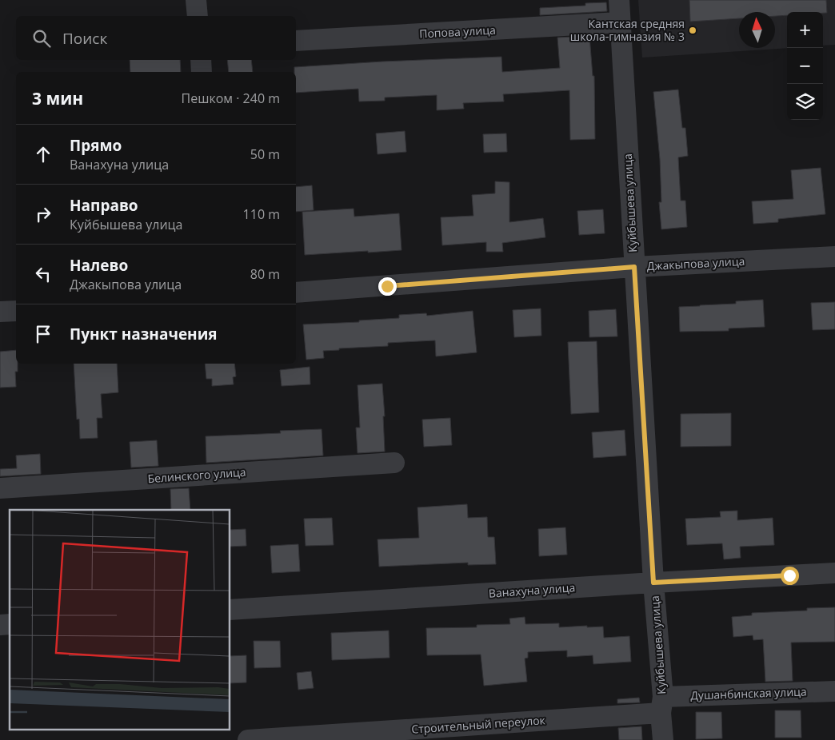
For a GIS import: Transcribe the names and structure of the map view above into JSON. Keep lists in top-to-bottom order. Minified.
{"streets":{"street":["Попова улица","Куйбышева улица","Джакыпова улица","Белинского улица","Ванахуна улица","Душанбинская улица","Строительный переулок"]},"crossings":[["Попова улица","Куйбышева улица"],["Куйбышева улица","Джакыпова улица"],["Куйбышева улица","Ванахуна улица"],["Куйбышева улица","Душанбинская улица"],["Куйбышева улица","Строительный переулок"],["Душанбинская улица","Строительный переулок"]],"places":["Кантская средняя школа-гимназия № 3"],"north":"top","page":{"map_buttons":["+","−"],"search":"Поиск","heading":["3 мин","Пешком · 240 m"],"list":[["Прямо","Ванахуна улица","50 m"],["Направо","Куйбышева улица","110 m"],["Налево","Джакыпова улица","80 m"],"Пункт назначения"]}}
